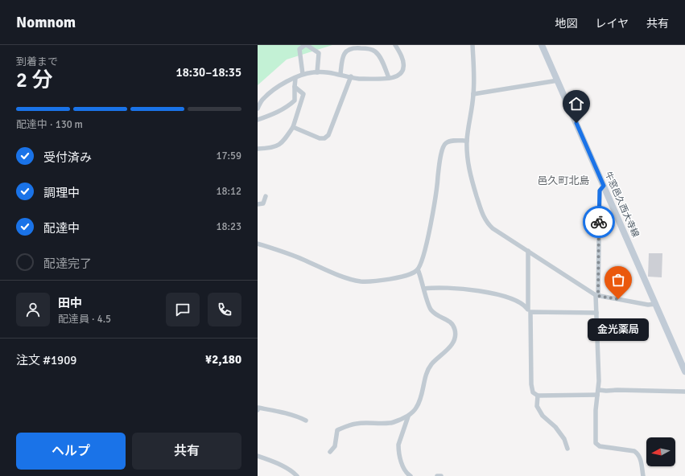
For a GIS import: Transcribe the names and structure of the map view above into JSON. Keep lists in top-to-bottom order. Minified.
{"streets":{"main road":["牛窓邑久西大寺線"]},"districts":["邑久町北島"],"places":["金光薬局"],"north":"left","page":{"header":"Nomnom","nav":["地図","レイヤ","共有"],"heading":["2 分","到着まで","18:30–18:35"],"panel":["田中","配達員 · 4.5","注文 #1909","¥2,180"],"bar":"配達中 · 130 m","list":[["受付済み","17:59"],["調理中","18:12"],["配達中","18:23"],"配達完了"],"bubble":"金光薬局","buttons":["ヘルプ","共有"]}}
